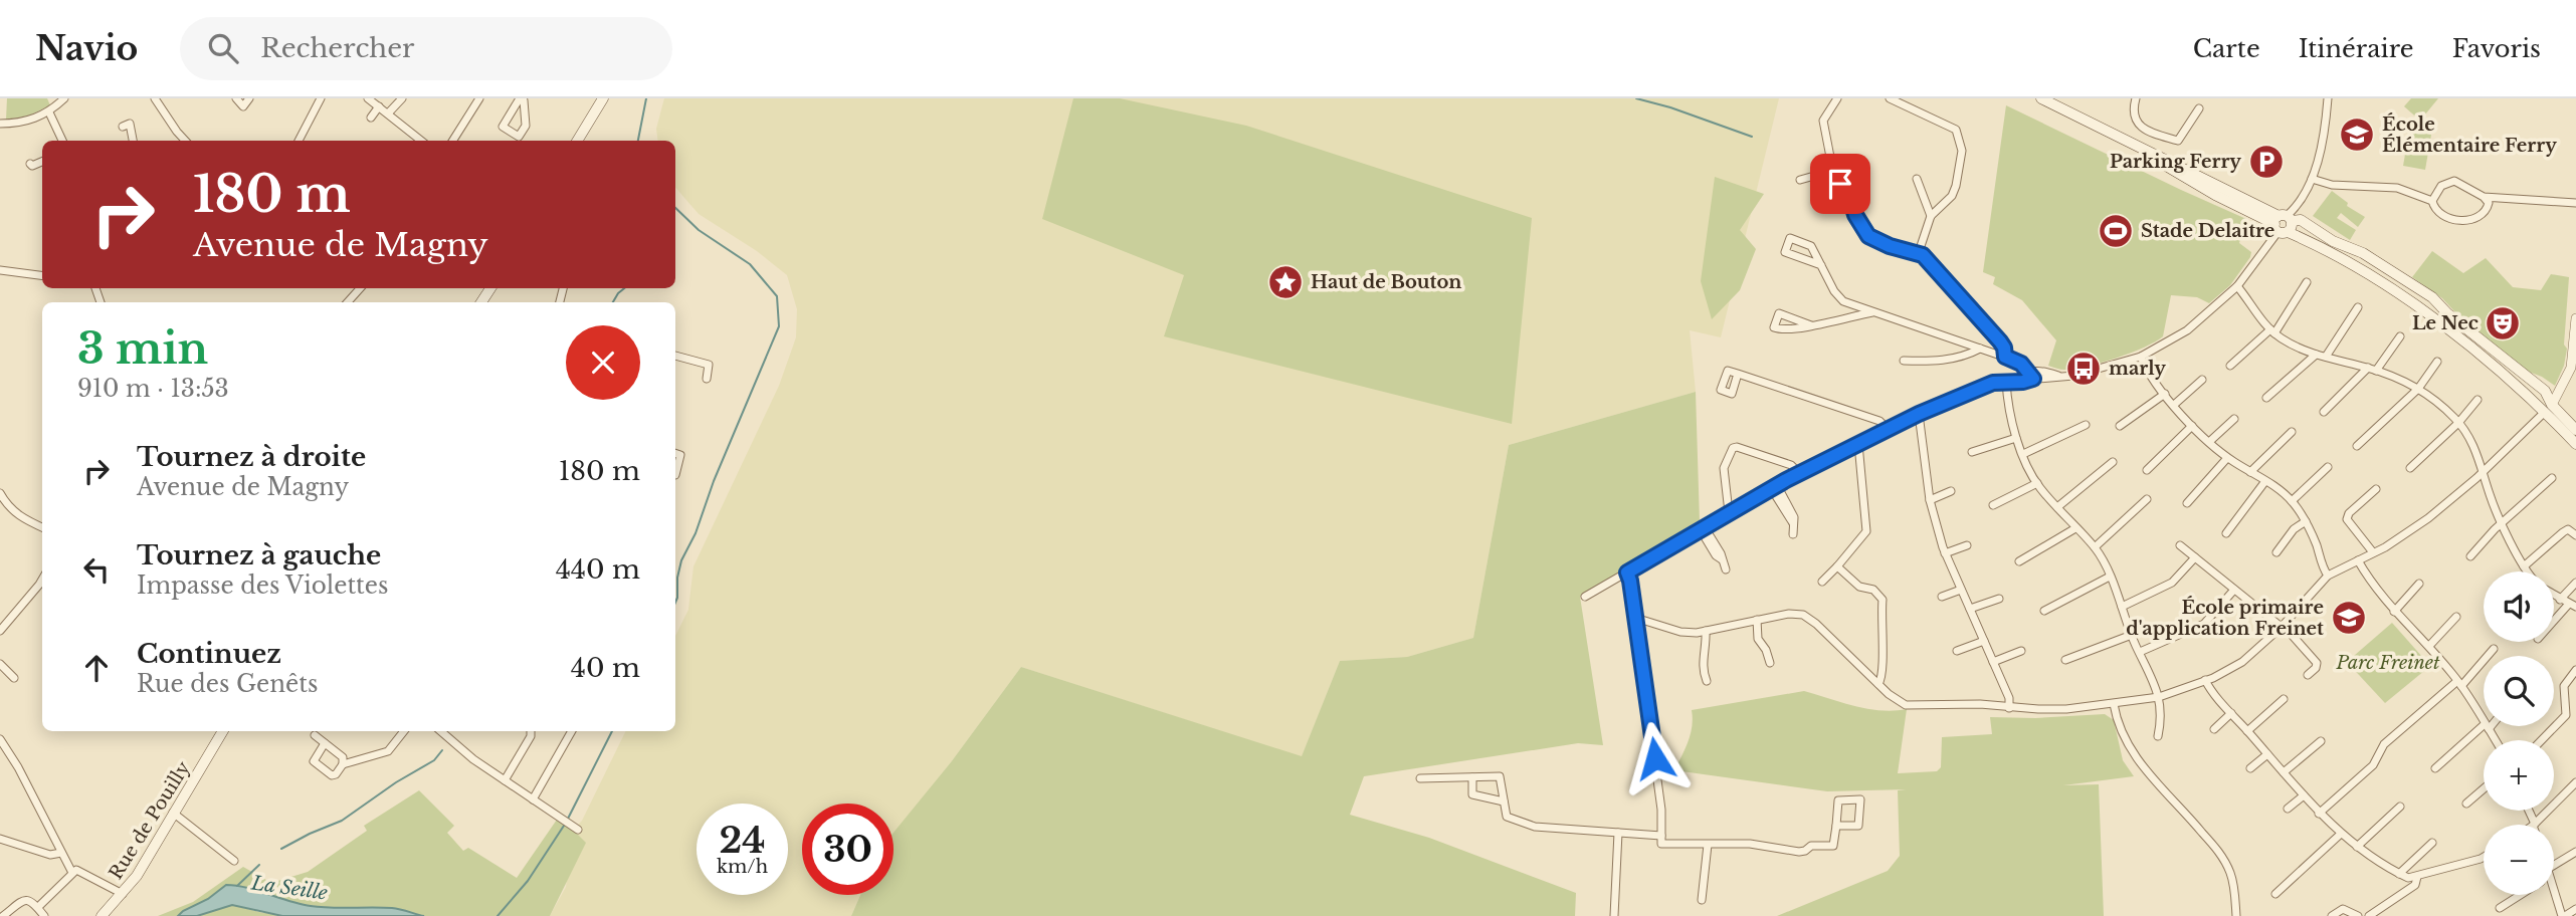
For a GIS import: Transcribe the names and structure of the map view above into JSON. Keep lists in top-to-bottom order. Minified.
{"streets":{"main road":["Rue de Pouilly"]},"water":["La Seille"],"parks":["Parc Freinet"],"places":{"school or university":["École Élémentaire Ferry","École primaire d'application Freinet"],"parking":["Parking Ferry"],"sports":["Stade Delaitre"],"place":["Haut de Bouton"],"theatre":["Le Nec"],"bus stop":["marly"]},"page":{"header":"Navio","search":"Rechercher","nav":["Carte","Itinéraire","Favoris"],"turn":["180 m","Avenue de Magny"],"heading":["3 min","910 m · 13:53"],"list":[{"name":"Tournez à droite","note":"Avenue de Magny","value":"180 m"},{"name":"Tournez à gauche","note":"Impasse des Violettes","value":"440 m"},{"name":"Continuez","note":"Rue des Genêts","value":"40 m"}],"map_buttons":["+","−"],"speed":"24 km/h","limit":"30"}}
